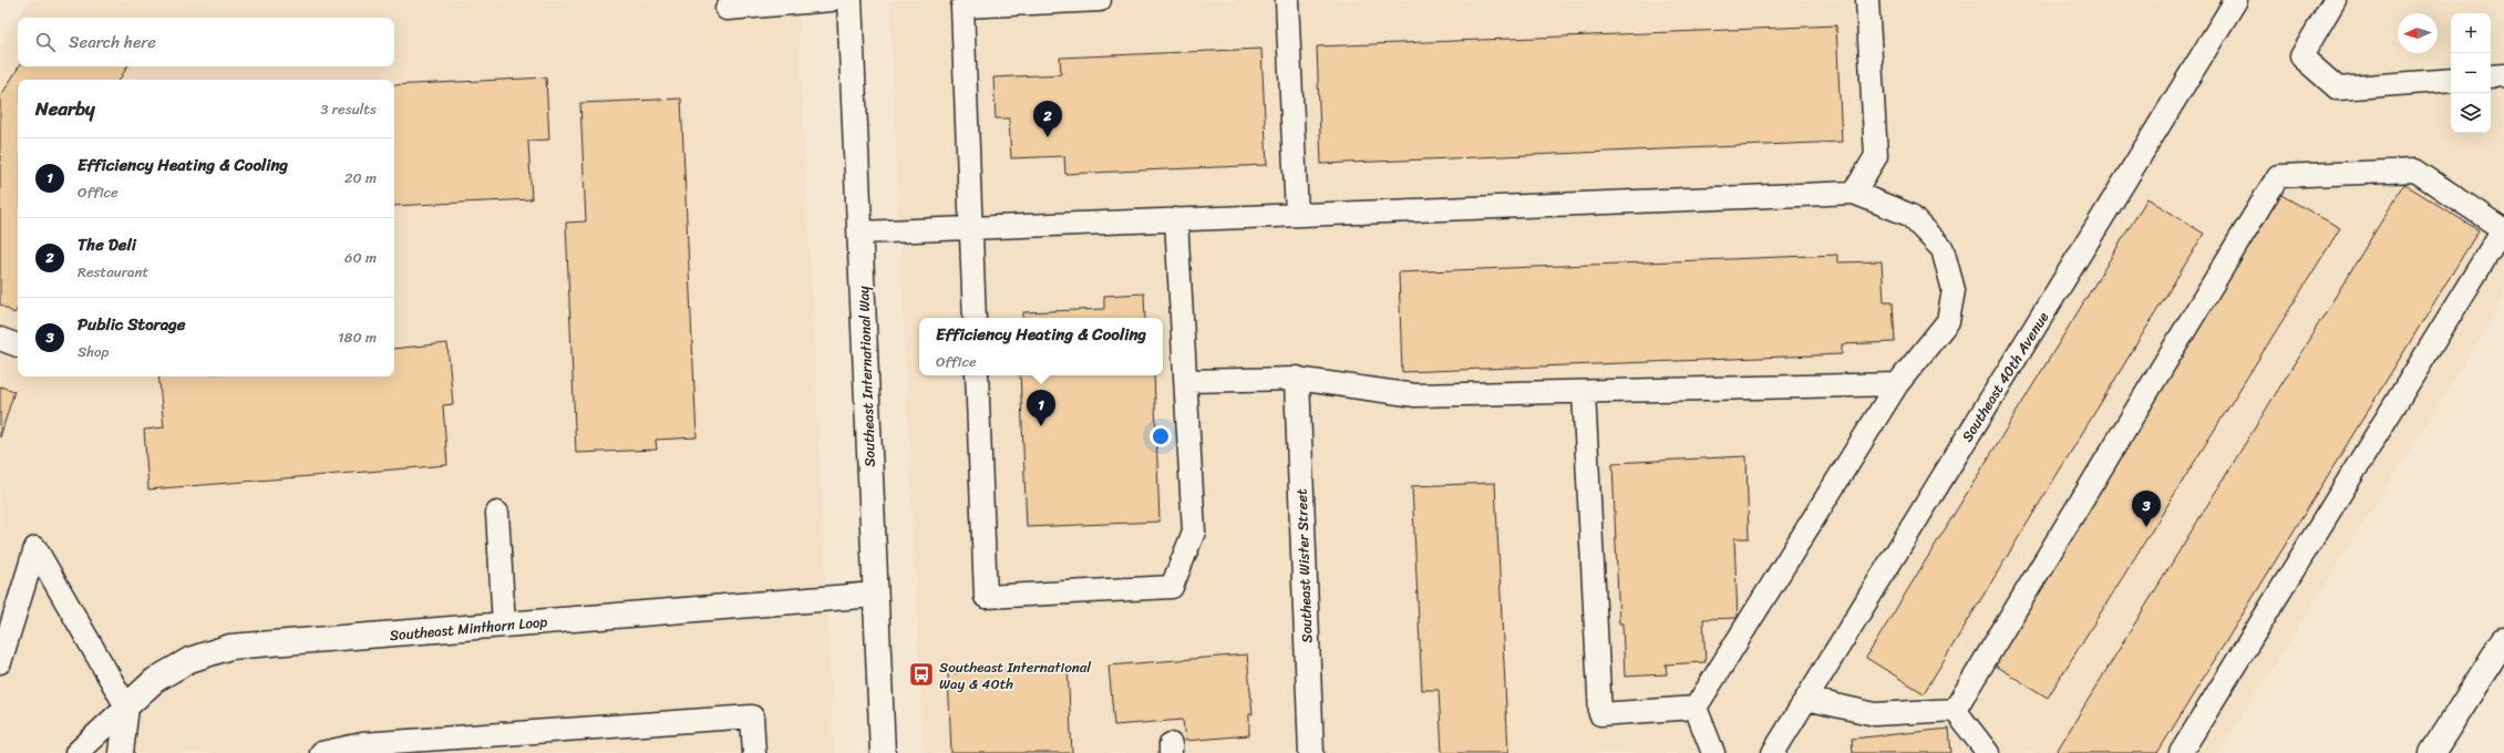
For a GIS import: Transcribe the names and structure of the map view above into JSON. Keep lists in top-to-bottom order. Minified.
{"streets":{"main road":["Southeast International Way","Southeast Wister Street","Southeast Minthorn Loop"],"lane":["Southeast 40th Avenue"]},"crossings":[["Southeast International Way","Southeast Minthorn Loop"]],"places":{"bus stop":["Southeast International Way & 40th"]},"north":"left","page":{"map_buttons":["+","−"],"search":"Search here","heading":["Nearby","3 results"],"pins":["2","1","3"],"list":[{"mark":"1","name":"Efficiency Heating & Cooling","note":"Office","value":"20 m"},{"mark":"2","name":"The Deli","note":"Restaurant","value":"60 m"},{"mark":"3","name":"Public Storage","note":"Shop","value":"180 m"}],"popup":["Efficiency Heating & Cooling","Office"]}}
